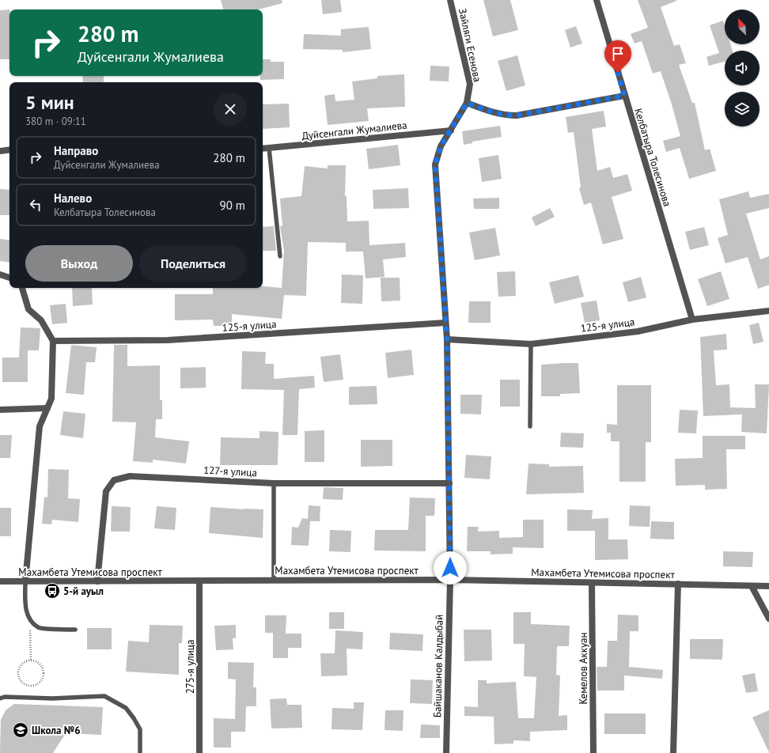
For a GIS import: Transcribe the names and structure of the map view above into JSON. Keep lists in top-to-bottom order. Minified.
{"streets":{"street":["Зайляги Есенова","Дуйсенгали Жумалиева","Келбатыра Толесинова","125-я улица","127-я улица","Махамбета Утемисова проспект","Байшаканов Калдыбай","275-я улица","Кемелов Аккуан"]},"crossings":[["Зайляги Есенова","Дуйсенгали Жумалиева"],["Зайляги Есенова","125-я улица"],["Зайляги Есенова","127-я улица"],["Зайляги Есенова","Махамбета Утемисова проспект"],["Зайляги Есенова","Байшаканов Калдыбай"],["Келбатыра Толесинова","125-я улица"],["127-я улица","Махамбета Утемисова проспект"],["Махамбета Утемисова проспект","Байшаканов Калдыбай"],["Махамбета Утемисова проспект","275-я улица"],["Махамбета Утемисова проспект","Кемелов Аккуан"]],"places":{"bus stop":["5-й ауыл"],"school or university":["Школа №6"]},"north":"top left","page":{"turn":["280 m","Дуйсенгали Жумалиева"],"heading":["5 мин","380 m · 09:11"],"list":[{"name":"Направо","note":"Дуйсенгали Жумалиева","value":"280 m"},{"name":"Налево","note":"Келбатыра Толесинова","value":"90 m"}],"buttons":["Выход","Поделиться"]}}
